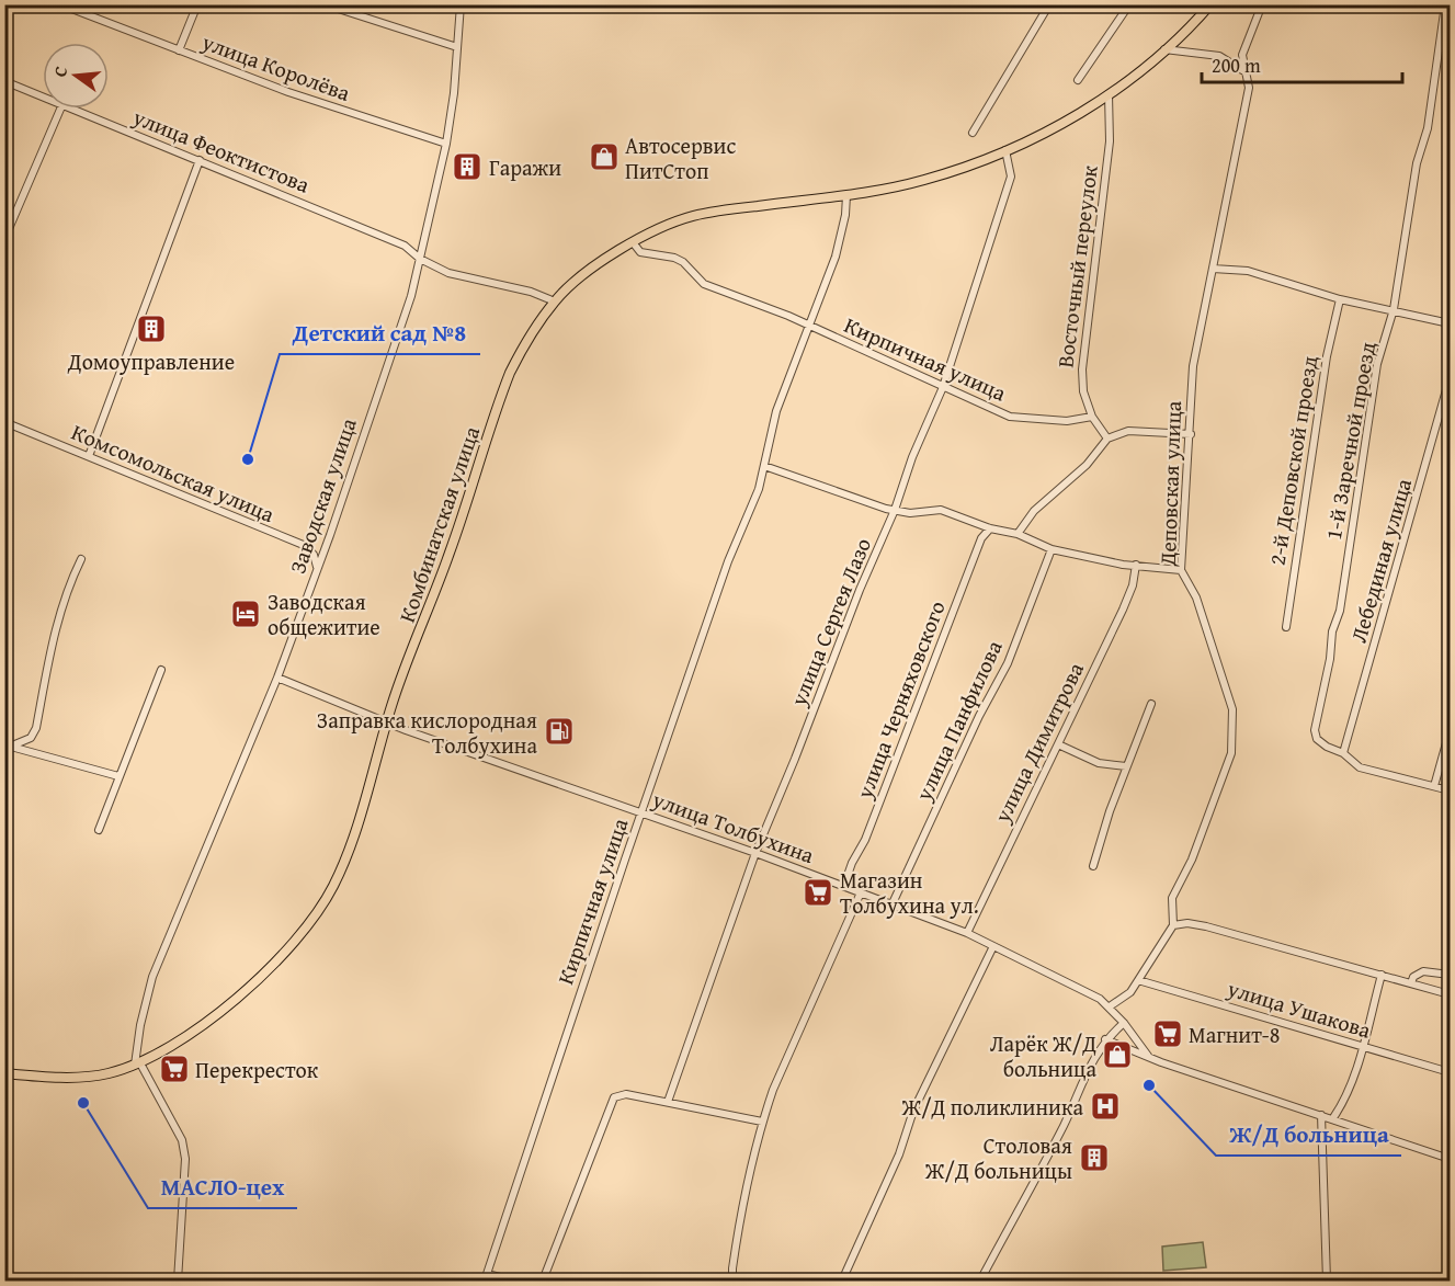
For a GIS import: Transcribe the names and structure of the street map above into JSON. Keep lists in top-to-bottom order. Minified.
{"streets":{"main road":["Комбинатская улица"],"street":["улица Королёва","улица Феоктистова","Восточный переулок","Кирпичная улица","1-й Заречной проезд","2-й Деповской проезд","Комсомольская улица","Деповская улица","Заводская улица","Лебединая улица","улица Сергея Лазо","улица Черняховского","улица Панфилова","улица Димитрова","улица Толбухина","улица Ушакова"]},"crossings":[["улица Королёва","Заводская улица"],["улица Феоктистова","Заводская улица"],["улица Феоктистова","Комбинатская улица"],["Восточный переулок","Кирпичная улица"],["Восточный переулок","Комбинатская улица"],["Кирпичная улица","Комбинатская улица"],["Кирпичная улица","улица Сергея Лазо"],["Кирпичная улица","улица Толбухина"],["1-й Заречной проезд","Лебединая улица"],["Комсомольская улица","Заводская улица"],["Заводская улица","Комбинатская улица"],["Заводская улица","улица Толбухина"],["Комбинатская улица","улица Сергея Лазо"],["Комбинатская улица","улица Толбухина"],["улица Сергея Лазо","улица Толбухина"],["улица Черняховского","улица Толбухина"],["улица Панфилова","улица Толбухина"],["улица Димитрова","улица Толбухина"]],"places":{"shop":["Автосервис ПитСтоп","Ларёк Ж/Д больница"],"building":["Гаражи","Домоуправление","Столовая Ж/Д больницы"],"other":["Детский сад №8","Ж/Д больница","МАСЛО-цех"],"hotel":["Заводская общежитие"],"fuel station":["Заправка кислородная Толбухина"],"supermarket":["Магазин Толбухина ул.","Магнит-8","Перекресток"],"hospital":["Ж/Д поликлиника"]},"scale_bar":"200 m","north":"left"}
